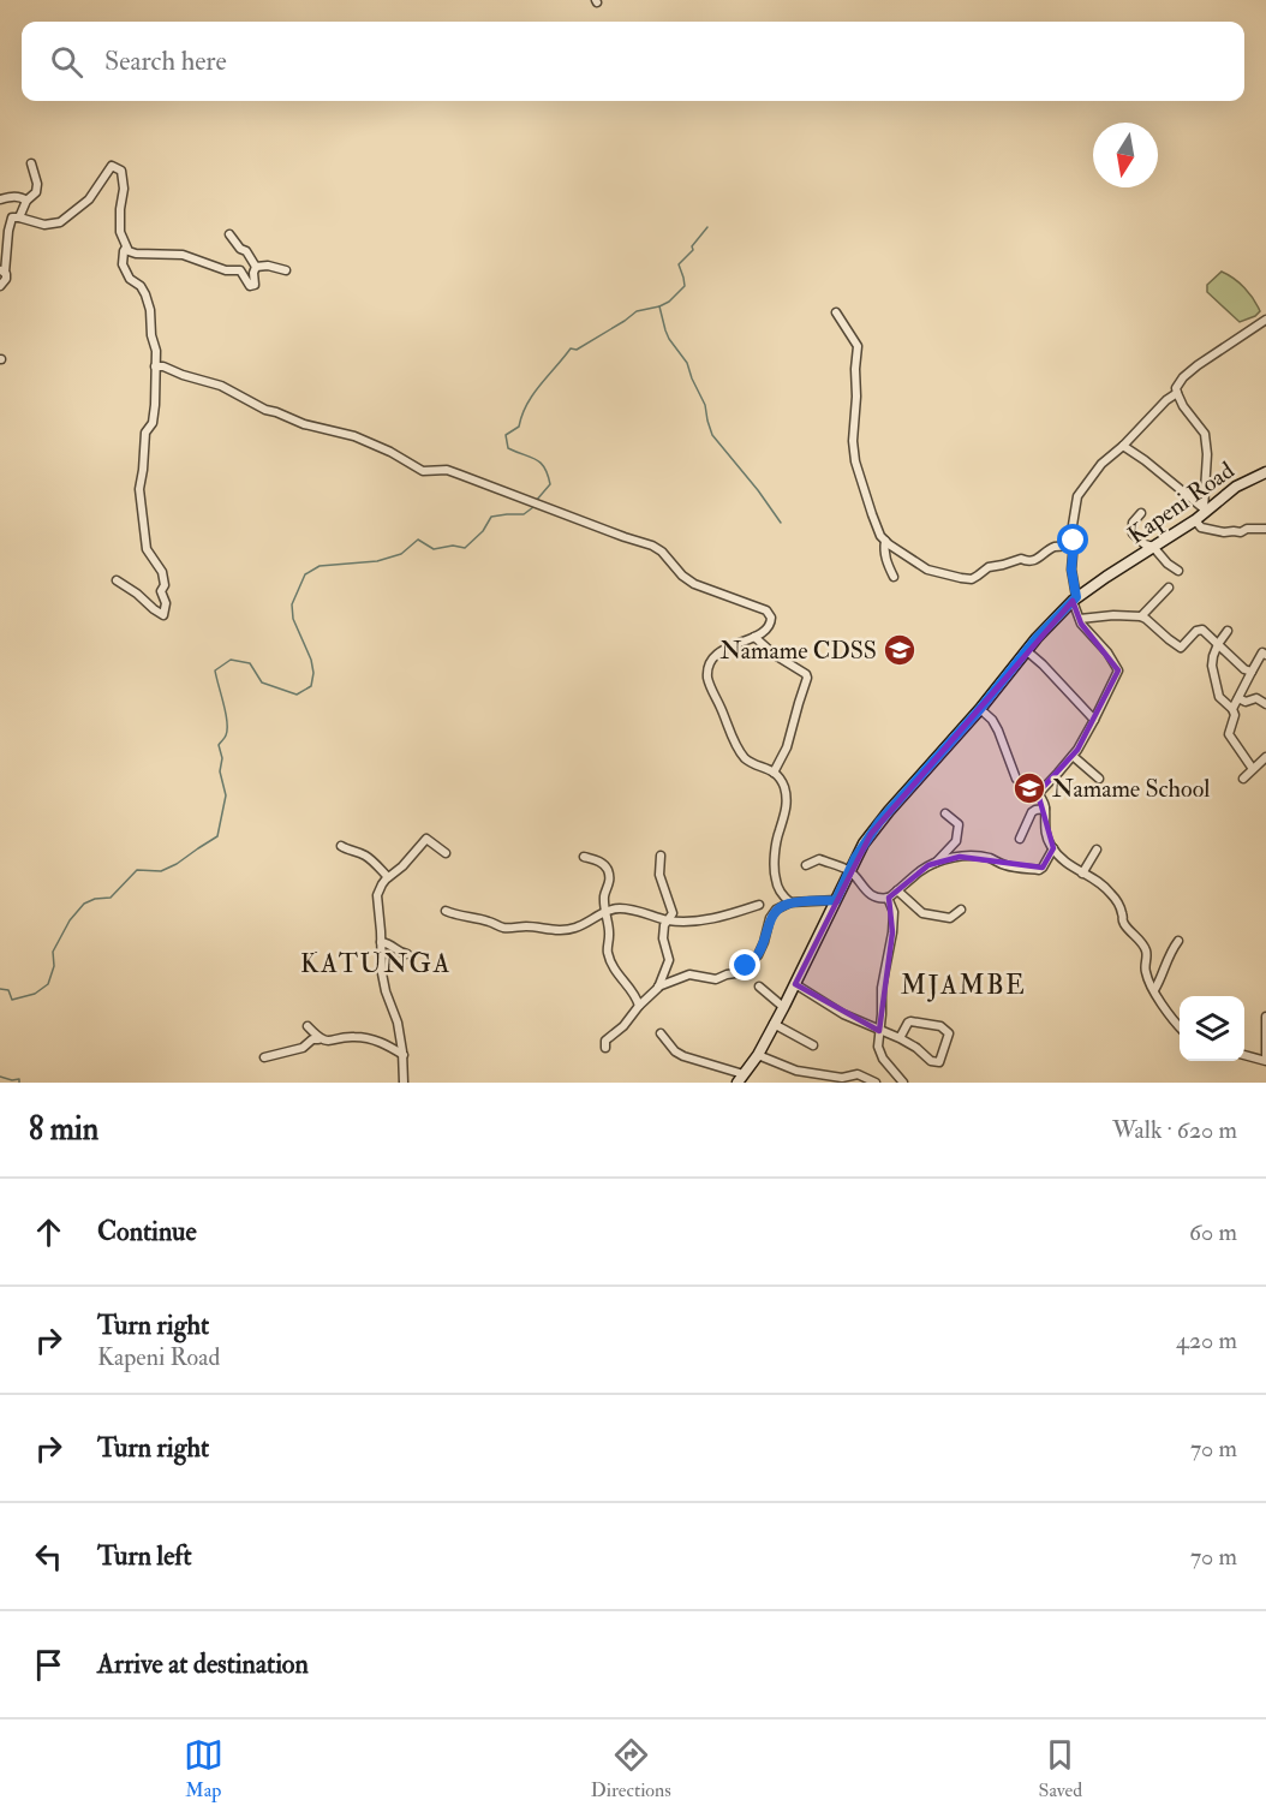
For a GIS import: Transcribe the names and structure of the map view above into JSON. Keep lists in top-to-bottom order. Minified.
{"streets":{"main road":["Kapeni Road"]},"districts":["KATUNGA","MJAMBE"],"places":{"school or university":["Namame CDSS","Namame School"]},"north":"bottom","page":{"search":"Search here","heading":["8 min","Walk · 620 m"],"list":[["Continue","60 m"],["Turn right","Kapeni Road","420 m"],["Turn right","70 m"],["Turn left","70 m"],"Arrive at destination"],"nav":["Map","Directions","Saved"]}}
